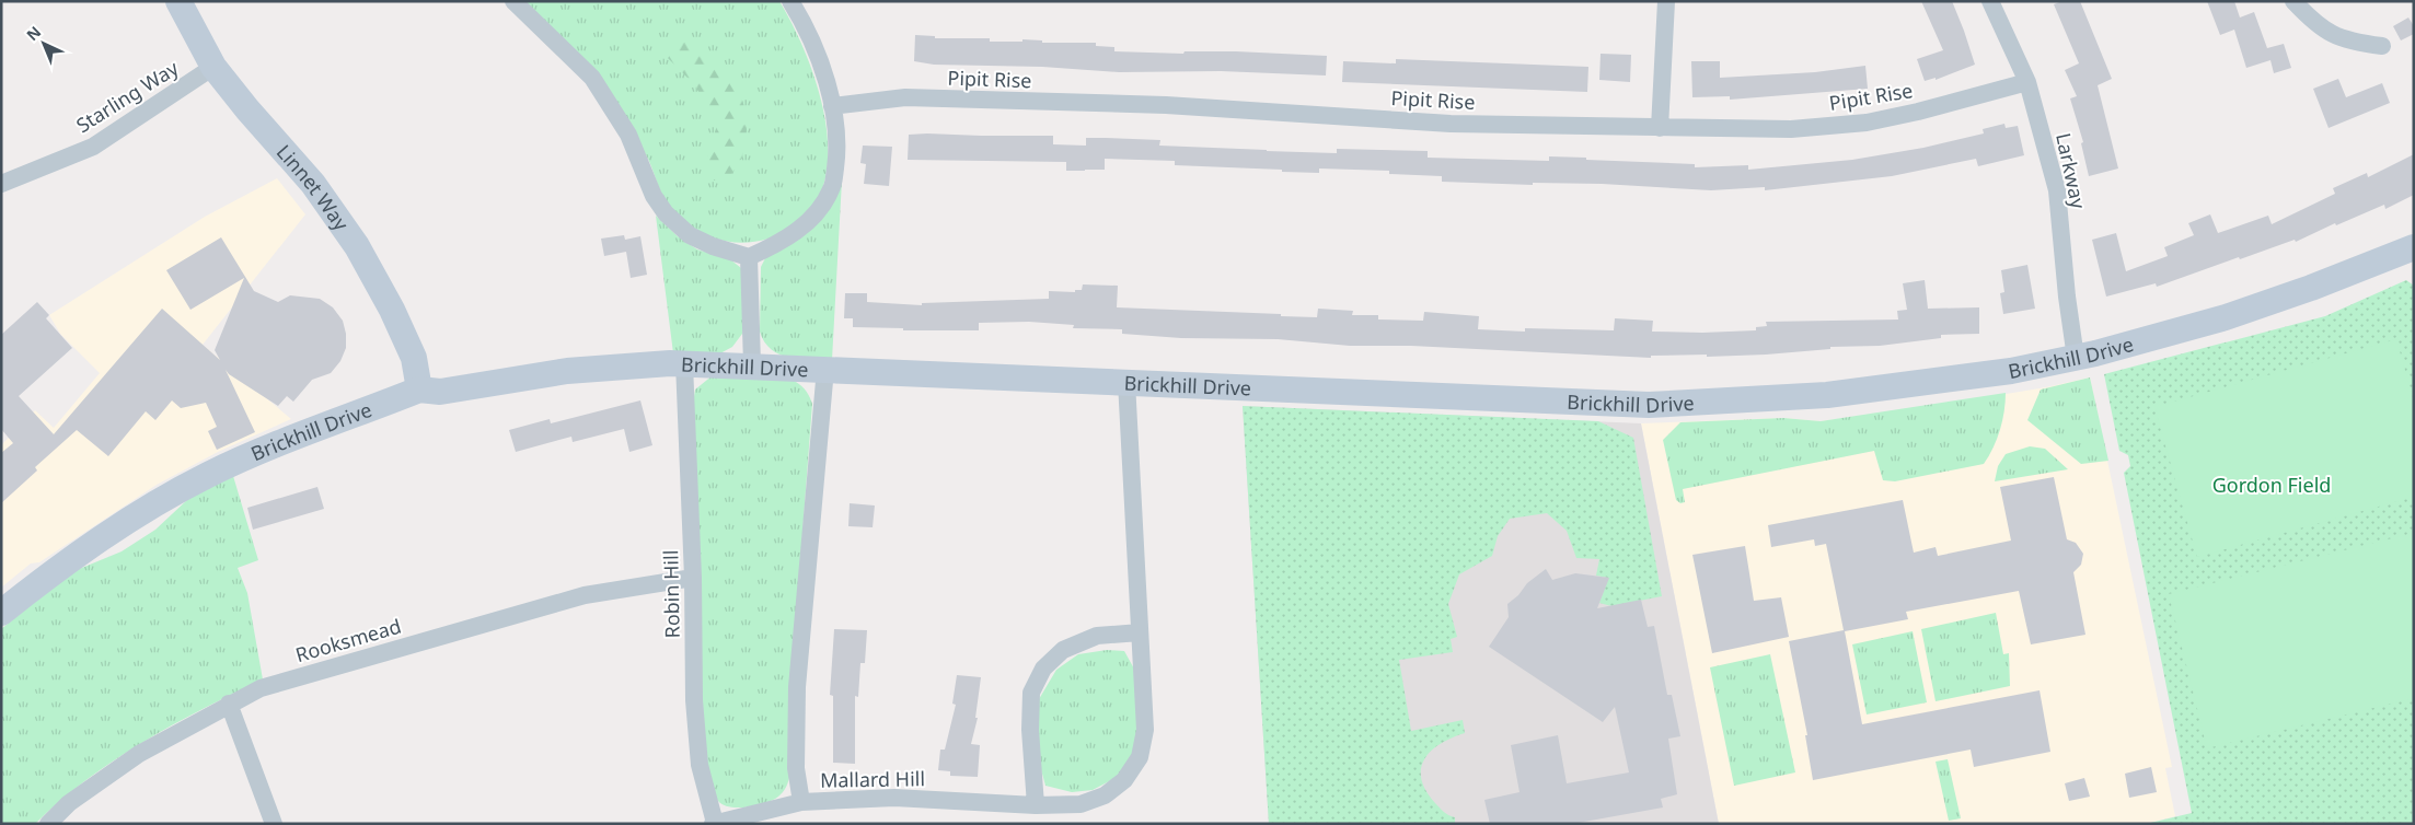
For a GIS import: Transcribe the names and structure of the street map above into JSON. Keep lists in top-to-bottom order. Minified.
{"streets":{"street":["Pipit Rise","Starling Way","Larkway","Linnet Way","Brickhill Drive","Robin Hill","Rooksmead","Mallard Hill"]},"crossings":[["Pipit Rise","Larkway"],["Starling Way","Linnet Way"],["Larkway","Brickhill Drive"],["Linnet Way","Brickhill Drive"],["Brickhill Drive","Robin Hill"],["Brickhill Drive","Mallard Hill"],["Robin Hill","Rooksmead"],["Robin Hill","Mallard Hill"]],"parks":["Gordon Field"],"north":"top left"}
